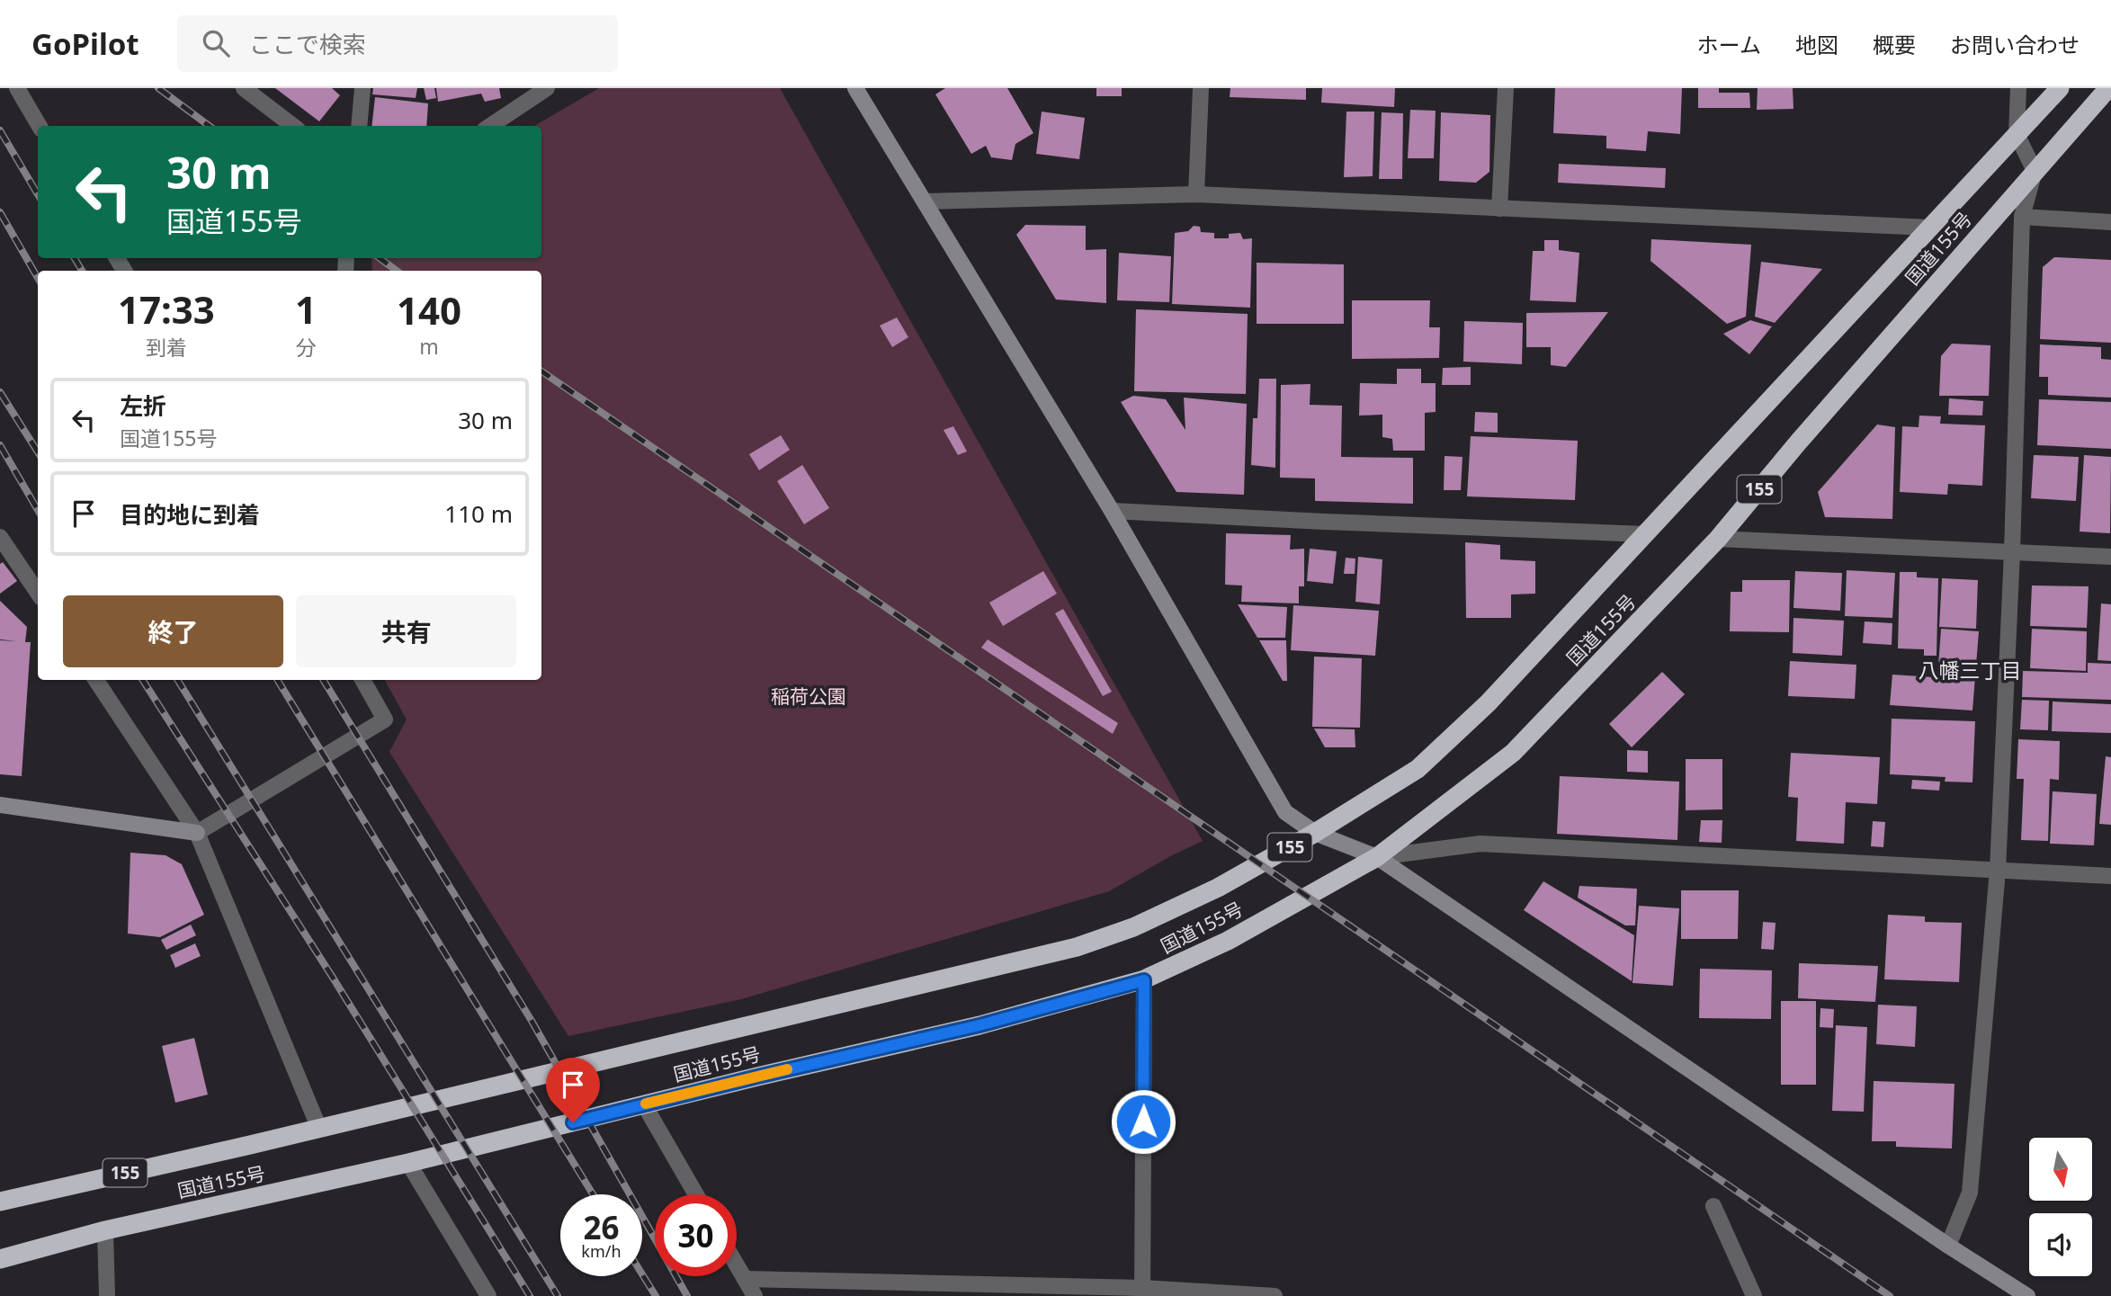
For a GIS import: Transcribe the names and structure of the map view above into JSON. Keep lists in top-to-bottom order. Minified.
{"streets":{"highway":["国道155号","155"]},"districts":["八幡三丁目"],"parks":["稲荷公園"],"north":"bottom","page":{"header":"GoPilot","search":"ここで検索","nav":["ホーム","地図","概要","お問い合わせ"],"turn":["30 m","国道155号"],"eta":["17:33","到着","1","分","140","m"],"list":[{"name":"左折","note":"国道155号","value":"30 m"},{"name":"目的地に到着","value":"110 m"}],"buttons":["終了","共有"],"speed":"26 km/h","limit":"30"}}
